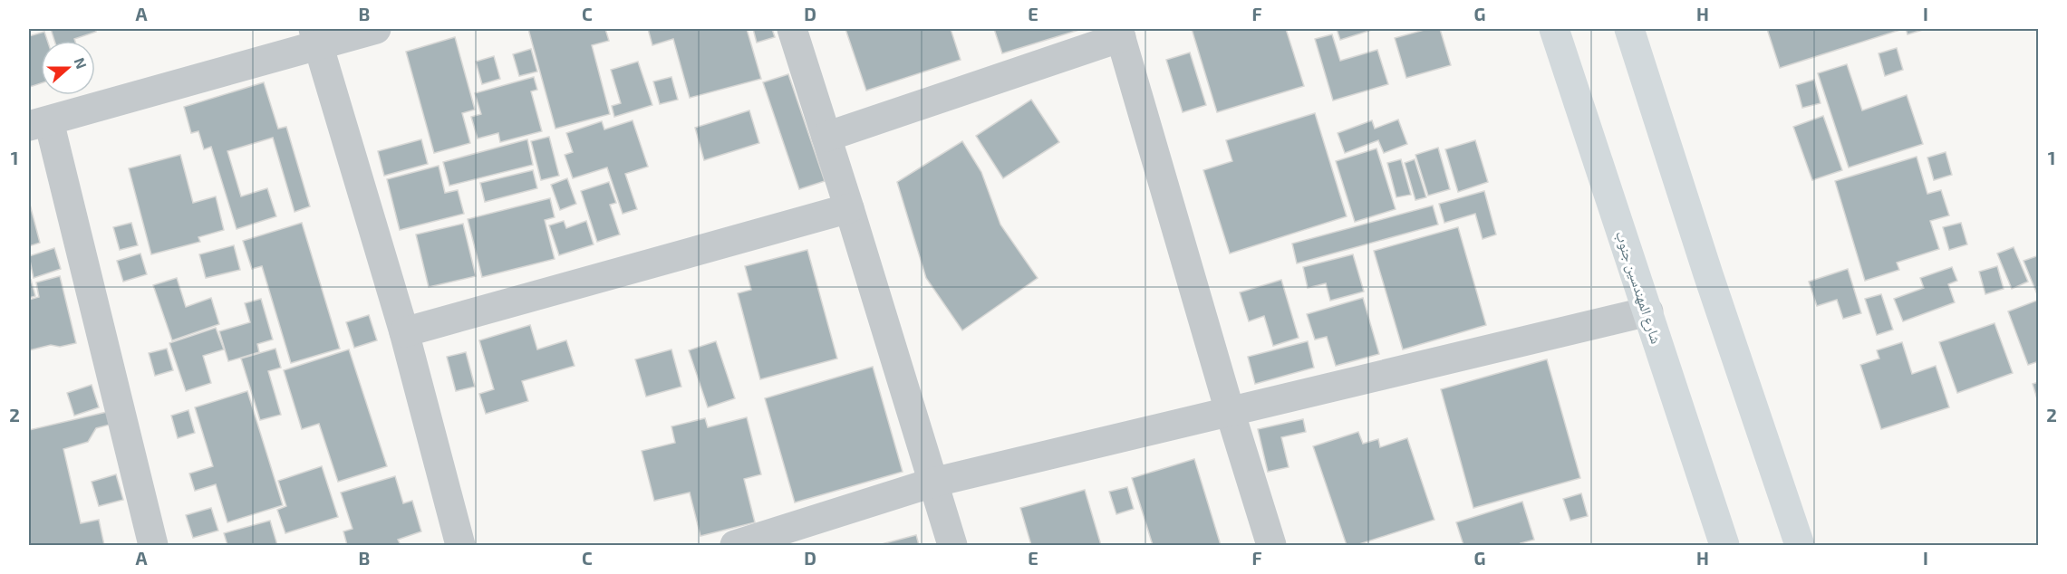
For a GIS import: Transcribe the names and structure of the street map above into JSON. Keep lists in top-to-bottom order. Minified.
{"streets":{"highway":["شارع المهندسين جنوب"]},"north":"right","grid":{"columns":["A","B","C","D","E","F","G","H","I"],"rows":["1","2"]}}
